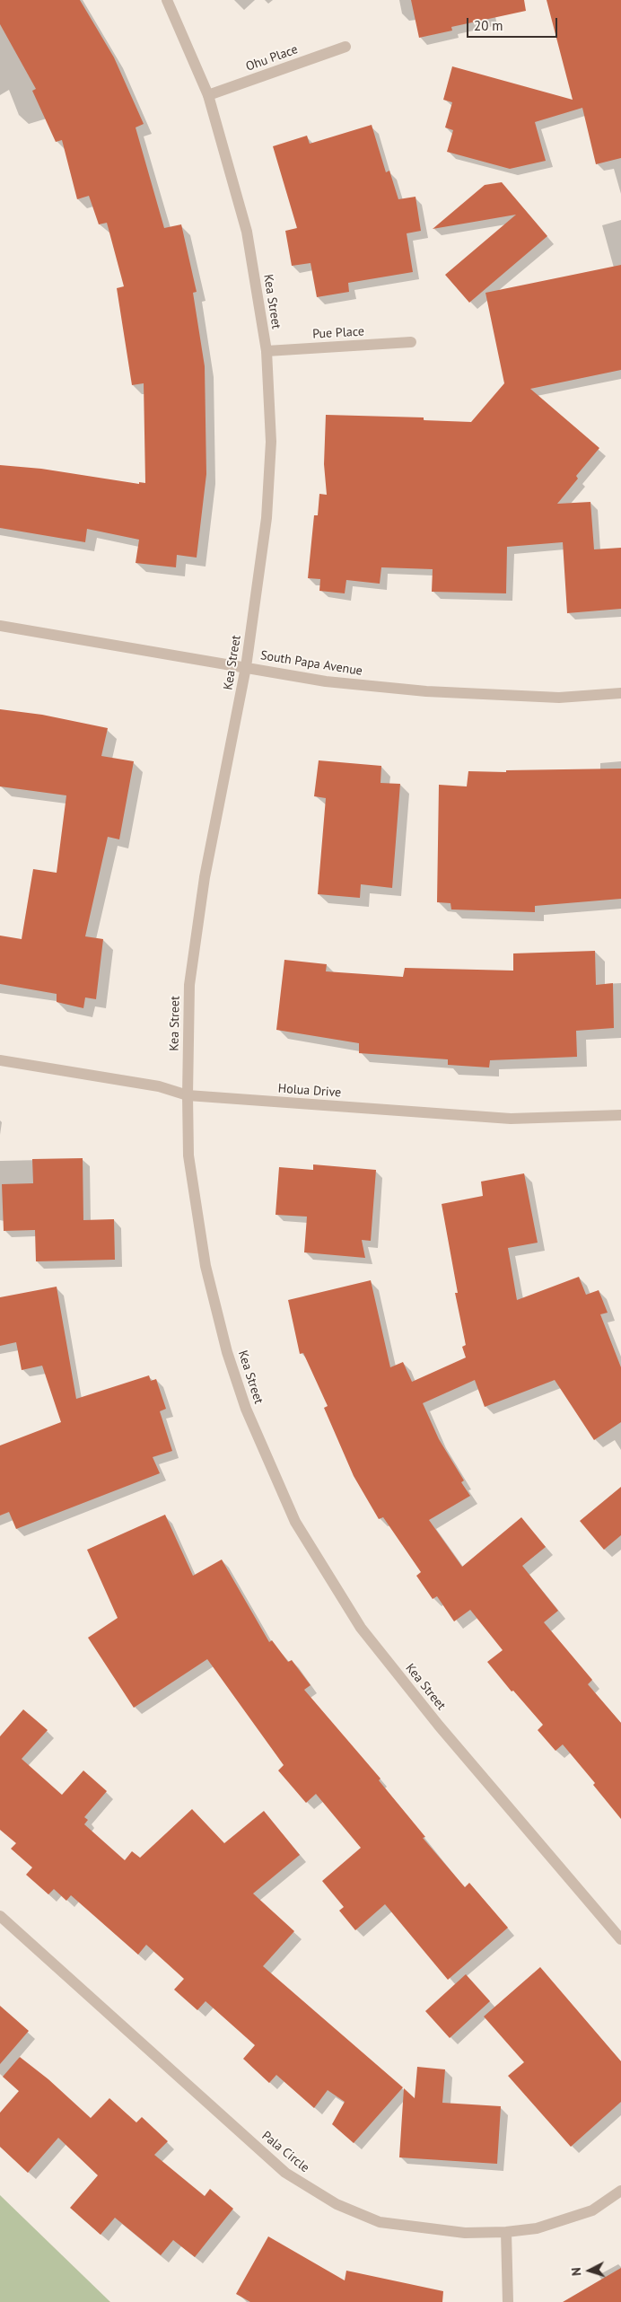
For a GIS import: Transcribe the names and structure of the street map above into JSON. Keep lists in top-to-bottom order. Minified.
{"streets":{"street":["Ohu Place","Kea Street","Pue Place","South Papa Avenue","Holua Drive","Pala Circle"]},"crossings":[["Ohu Place","Kea Street"],["Kea Street","Pue Place"],["Kea Street","South Papa Avenue"],["Kea Street","Holua Drive"]],"scale_bar":"20 m","north":"left"}
